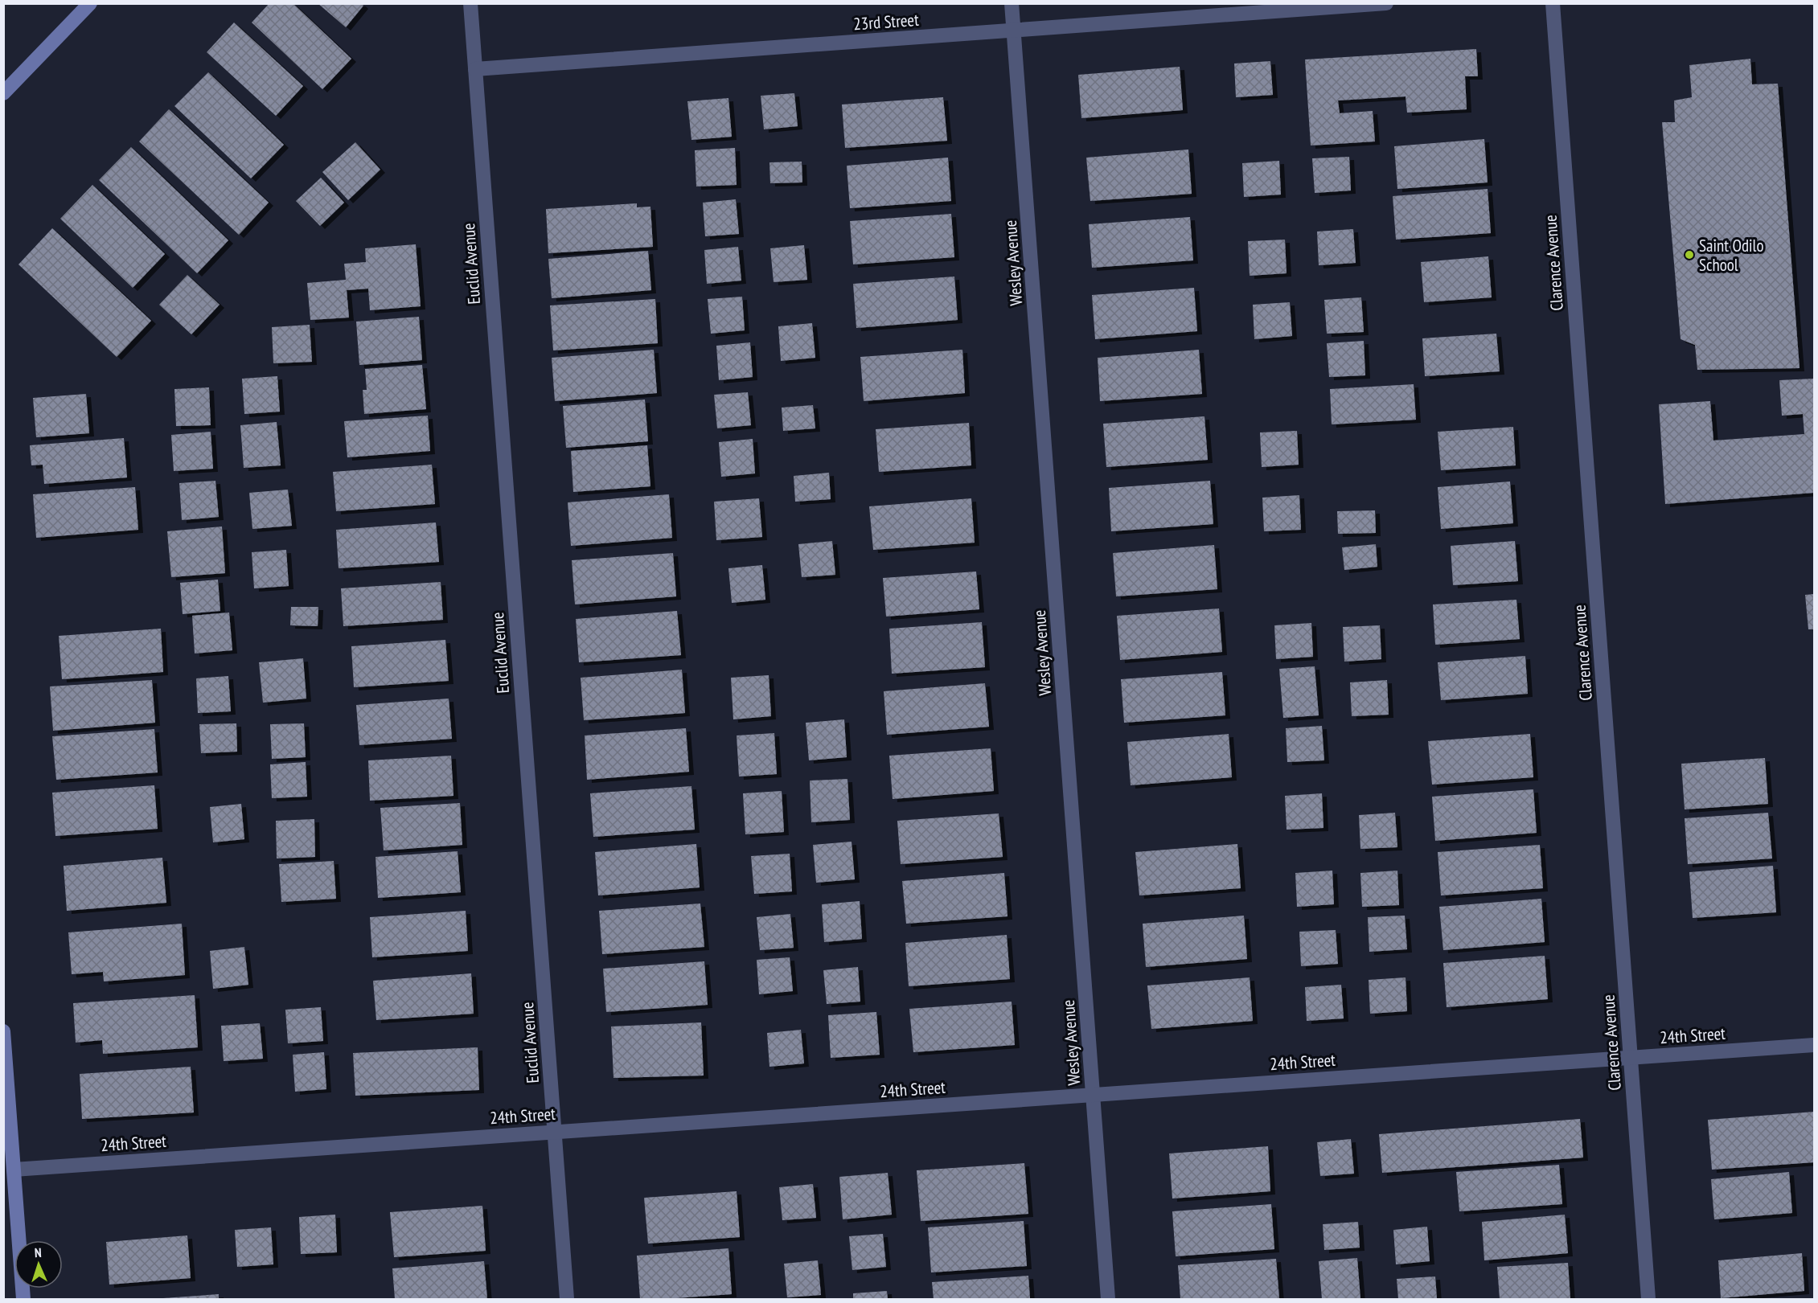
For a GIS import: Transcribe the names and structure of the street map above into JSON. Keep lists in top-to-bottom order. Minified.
{"streets":{"street":["23rd Street","Wesley Avenue","Clarence Avenue","Euclid Avenue","24th Street"]},"crossings":[["23rd Street","Wesley Avenue"],["23rd Street","Euclid Avenue"],["Wesley Avenue","24th Street"],["Clarence Avenue","24th Street"],["Euclid Avenue","24th Street"]],"places":["Saint Odilo School"],"north":"top"}
